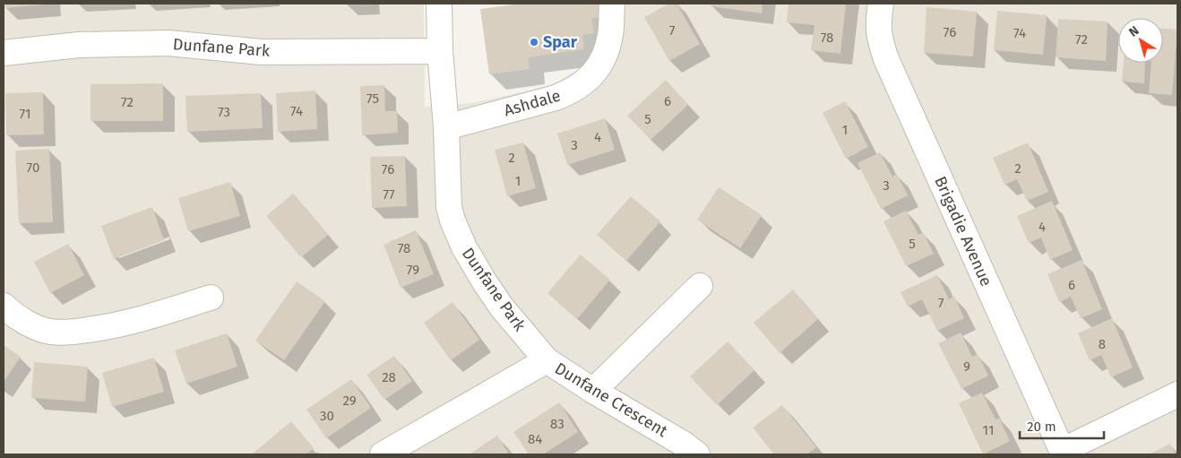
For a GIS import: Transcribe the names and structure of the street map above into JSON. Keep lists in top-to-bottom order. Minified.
{"streets":{"street":["Dunfane Park","Ashdale","Brigadie Avenue","Dunfane Crescent"]},"crossings":[["Dunfane Park","Ashdale"],["Dunfane Park","Dunfane Crescent"]],"places":["Spar"],"house_numbers":["7","76","74","78","72","75","6","72","74","73","71","5","1","4","3","2","70","2","76","1","3","77","4","5","78","79","6","7","8","9","28","29","30","83","11","84"],"scale_bar":"20 m","north":"top left"}
